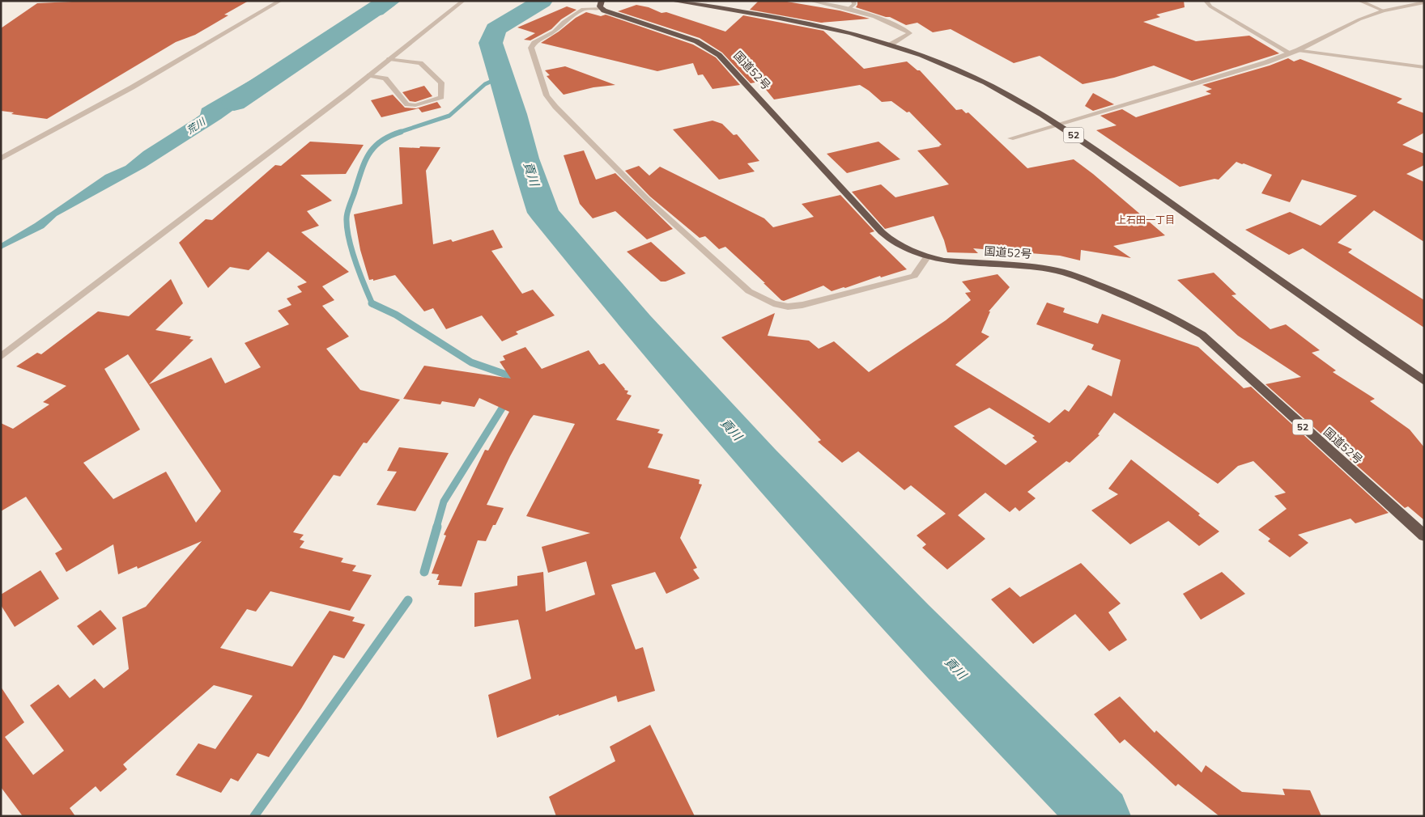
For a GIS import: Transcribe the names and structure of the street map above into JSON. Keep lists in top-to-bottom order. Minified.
{"streets":{"highway":["国道52号","52"]},"districts":["上石田一丁目"],"water":["荒川","貢川"]}
